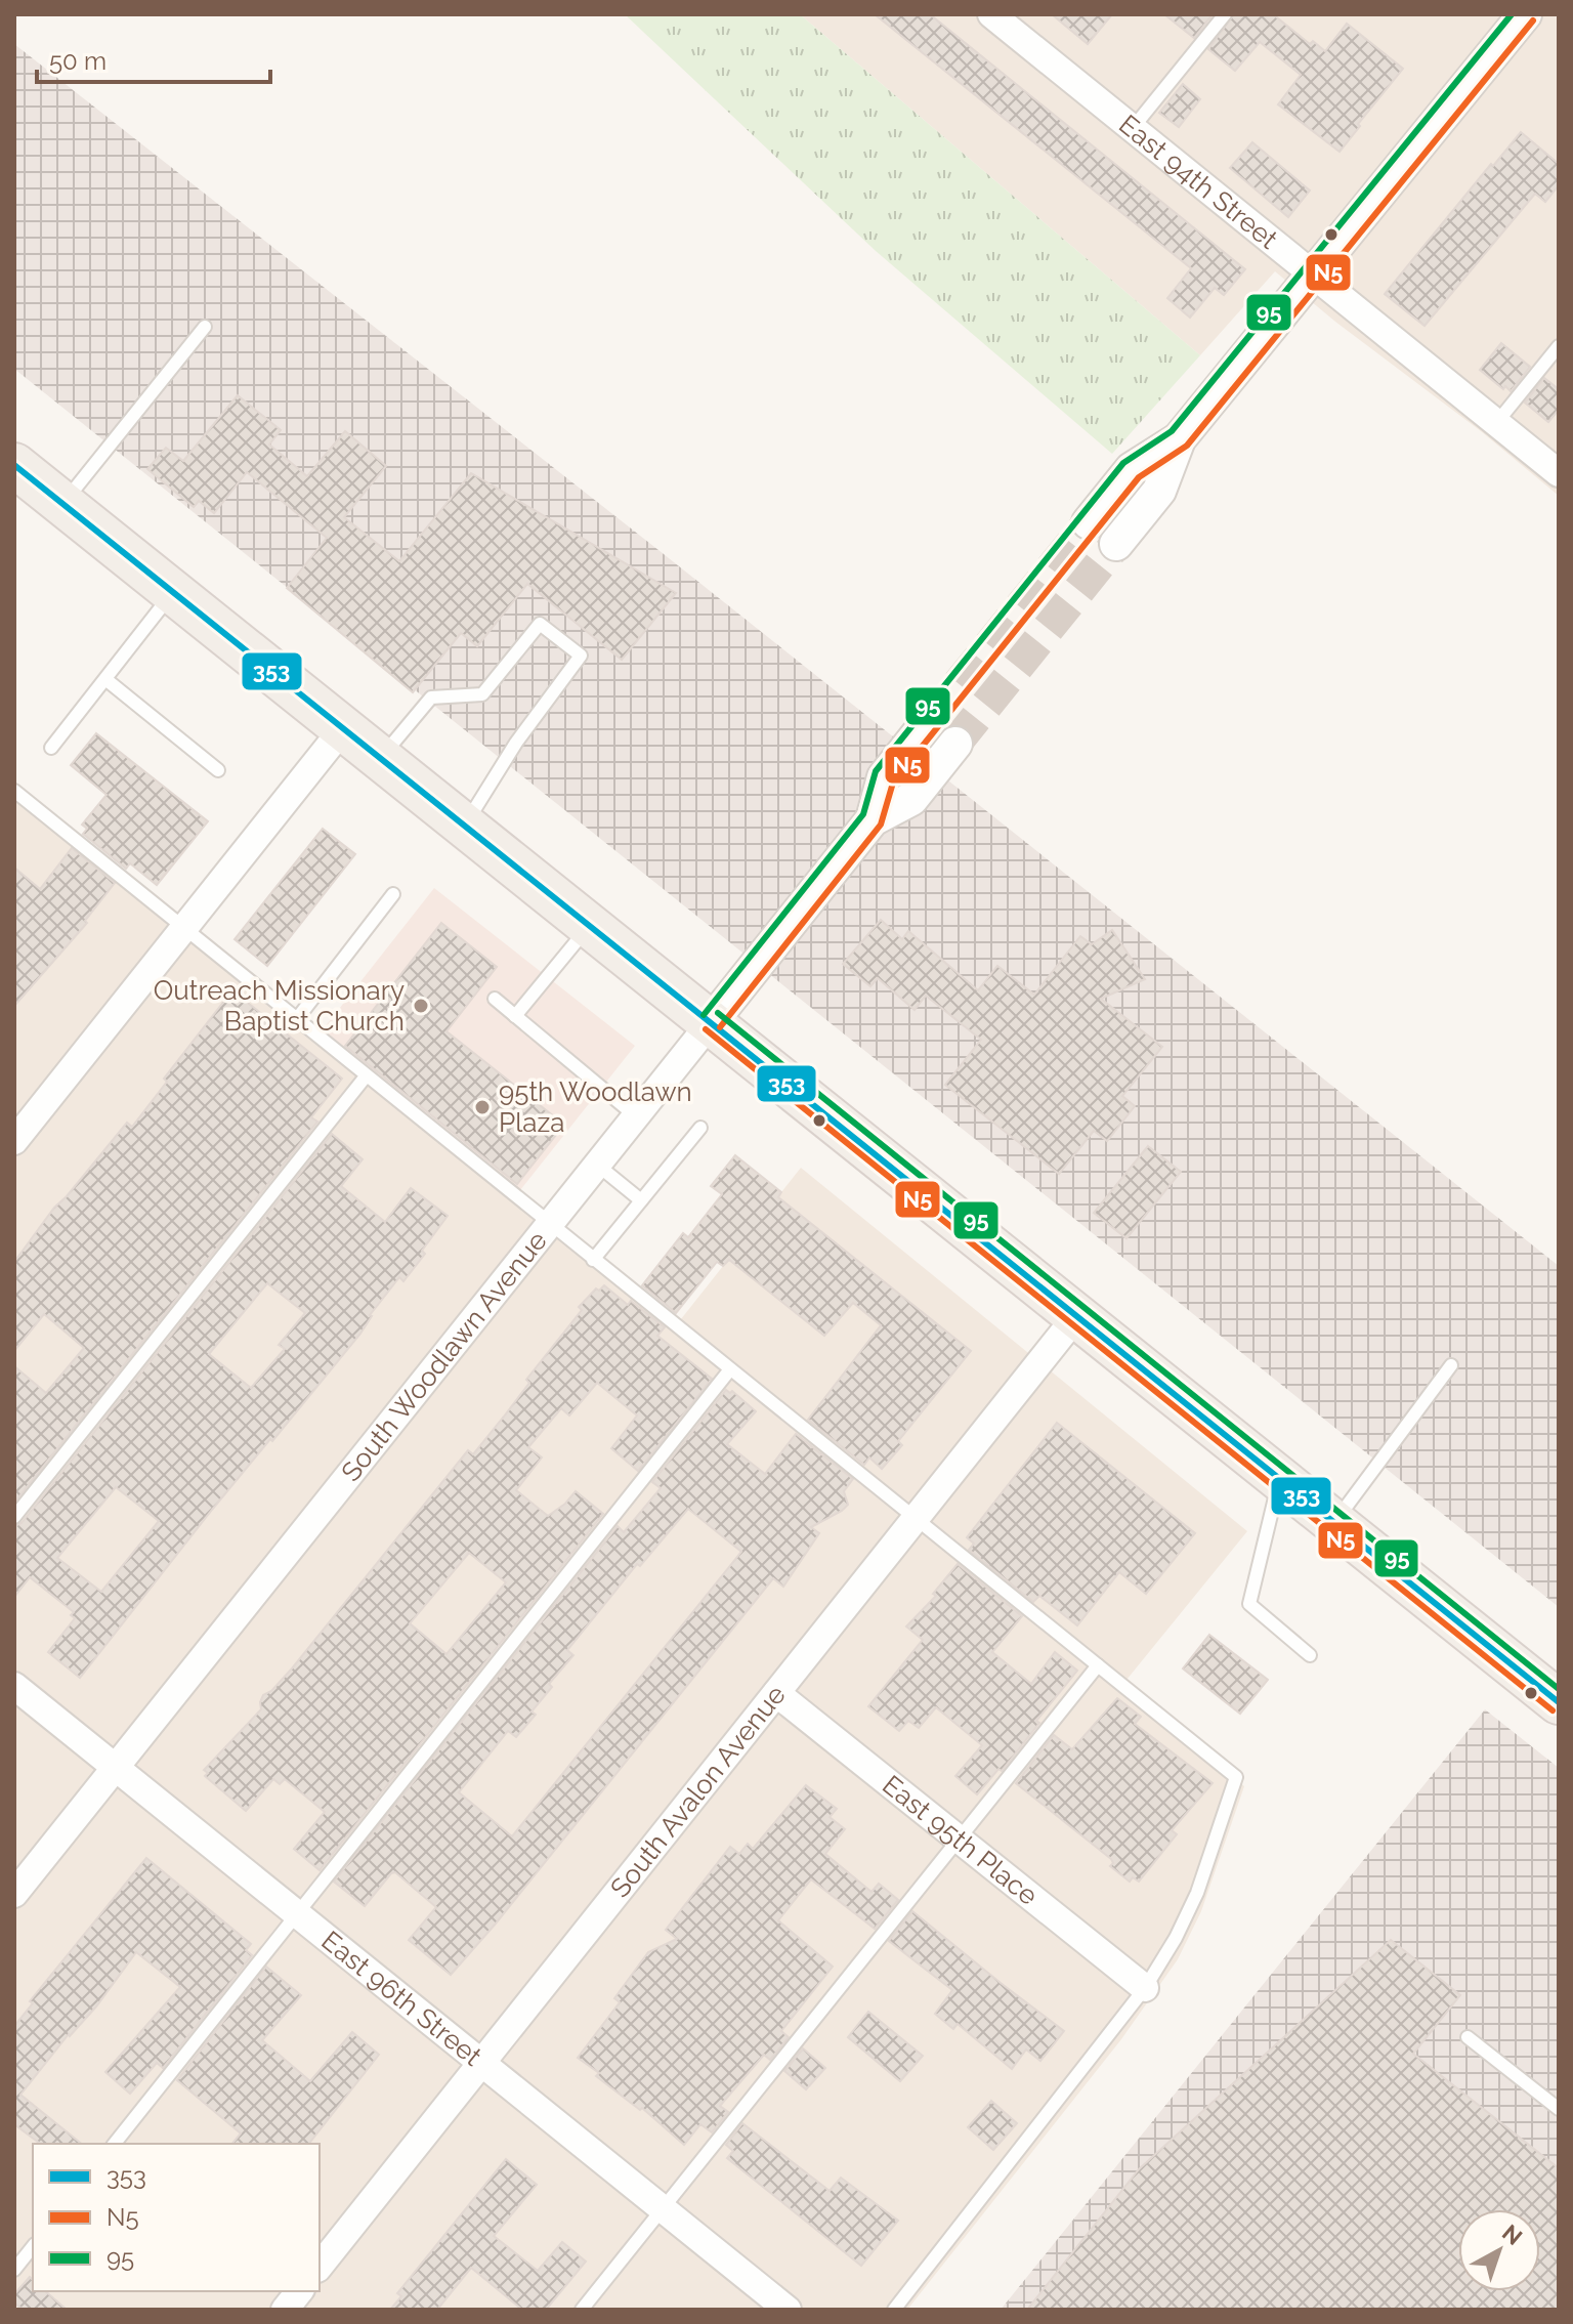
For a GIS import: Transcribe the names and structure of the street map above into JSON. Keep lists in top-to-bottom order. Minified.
{"streets":{"street":["East 94th Street","South Woodlawn Avenue","South Avalon Avenue","East 95th Place","East 96th Street"]},"crossings":[["South Woodlawn Avenue","East 96th Street"],["South Avalon Avenue","East 95th Place"],["South Avalon Avenue","East 96th Street"]],"places":["Outreach Missionary Baptist Church","95th Woodlawn Plaza"],"lines":["transit line 95","transit line N5","transit line 353"],"legend":["353","N5","95"],"scale_bar":"50 m","north":"top right"}
